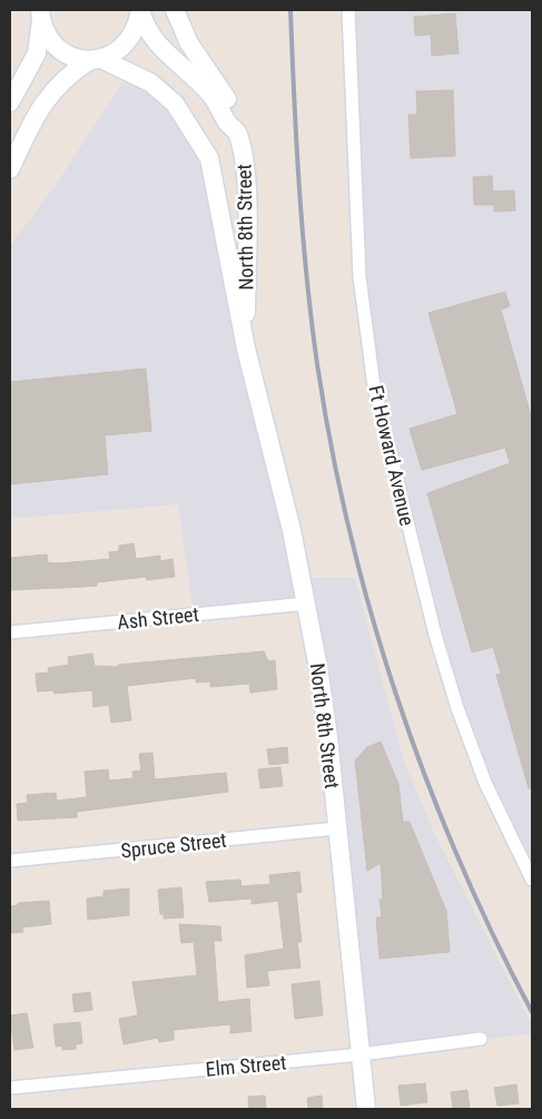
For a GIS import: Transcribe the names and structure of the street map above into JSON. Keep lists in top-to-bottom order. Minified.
{"streets":{"main road":["North 8th Street"],"street":["Ft Howard Avenue","Ash Street","Spruce Street","Elm Street"]},"crossings":[["North 8th Street","Ash Street"],["North 8th Street","Spruce Street"],["North 8th Street","Elm Street"]]}
